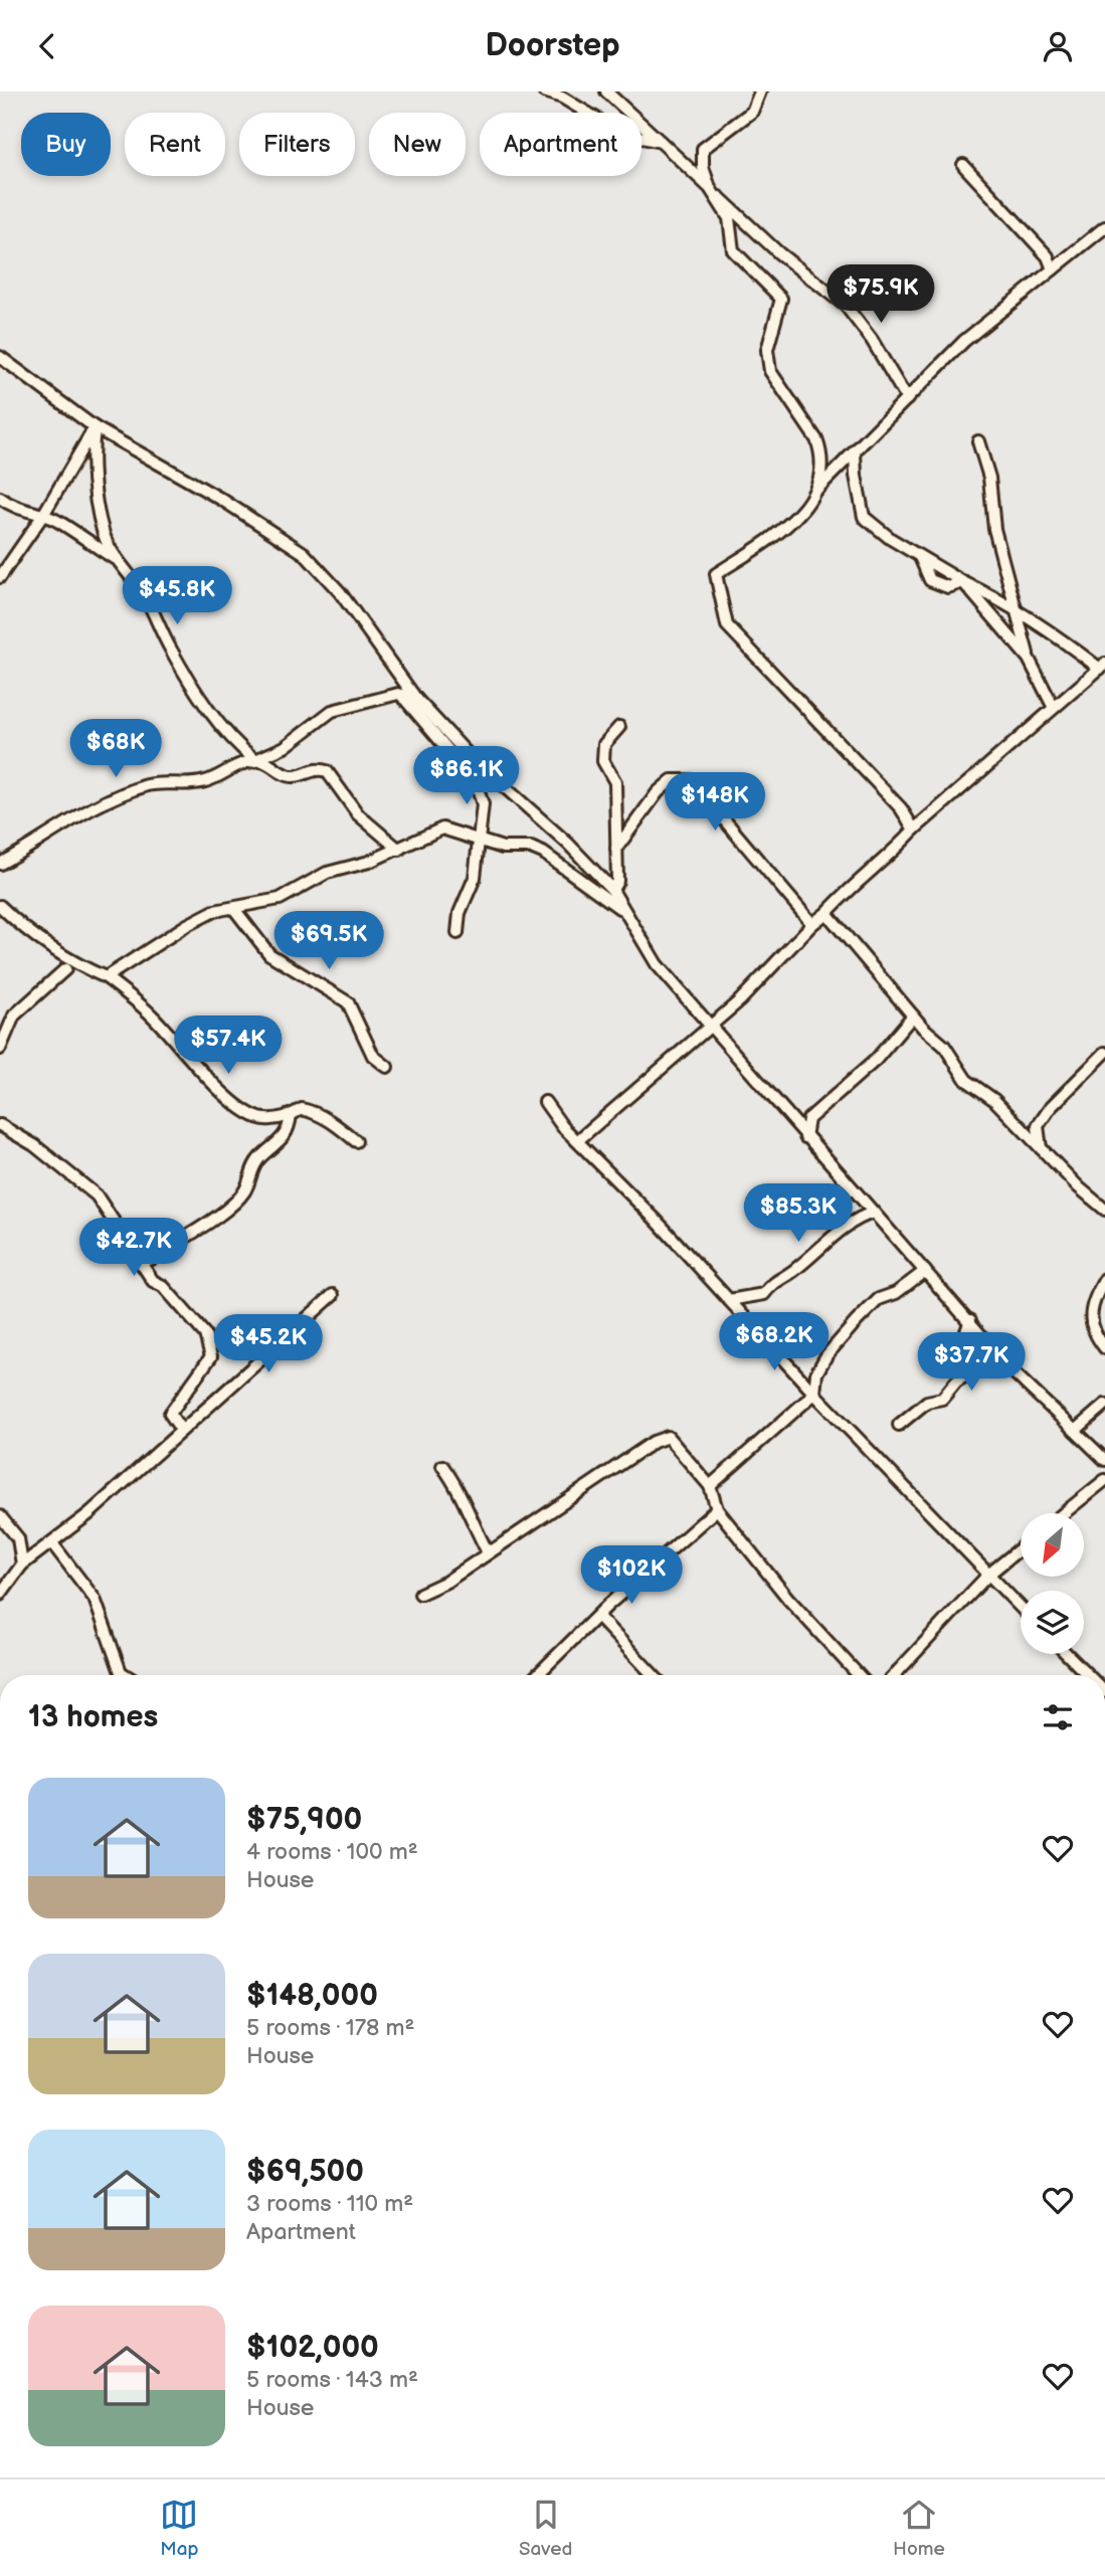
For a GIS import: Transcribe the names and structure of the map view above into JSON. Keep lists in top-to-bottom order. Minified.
{"north":"bottom left","page":{"header":"Doorstep","chip":["Buy","Rent","Filters","New","Apartment"],"price":["$75.9K","$45.8K","$68K","$86.1K","$148K","$69.5K","$57.4K","$85.3K","$42.7K","$68.2K","$45.2K","$37.7K","$102K"],"heading":"13 homes","list":[{"name":"$75,900","note":"4 rooms · 100 m² · House"},{"name":"$148,000","note":"5 rooms · 178 m² · House"},{"name":"$69,500","note":"3 rooms · 110 m² · Apartment"},{"name":"$102,000","note":"5 rooms · 143 m² · House"}],"tabs":["Map","Saved","Home"]}}
